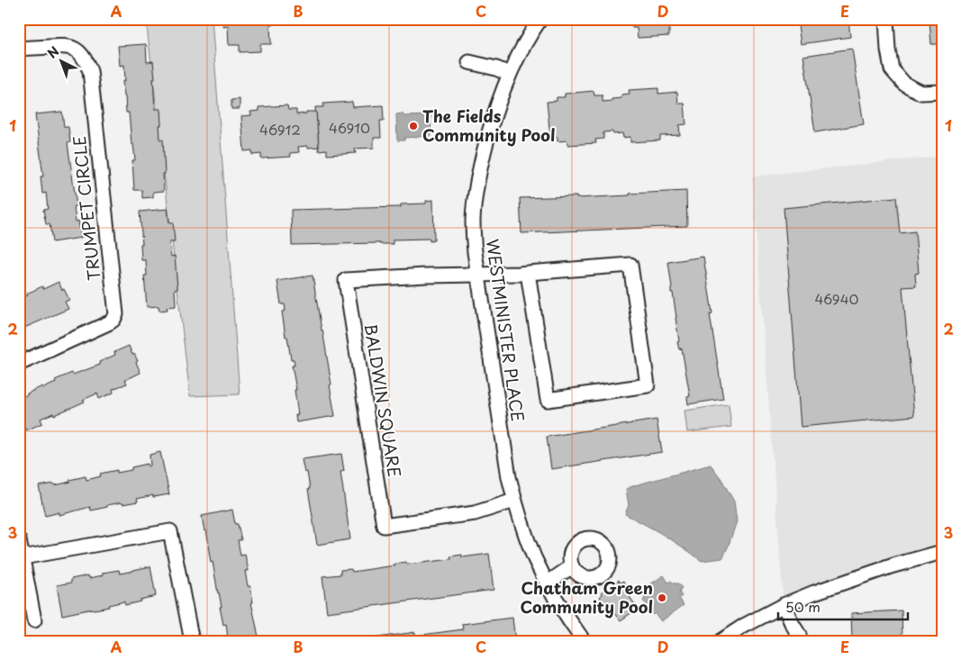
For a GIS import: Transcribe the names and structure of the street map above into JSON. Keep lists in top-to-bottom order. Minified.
{"streets":{"street":["TRUMPET CIRCLE","WESTMINISTER PLACE","BALDWIN SQUARE"]},"crossings":[["WESTMINISTER PLACE","BALDWIN SQUARE"]],"places":["The Fields Community Pool","Chatham Green Community Pool"],"house_numbers":["46910","46912","46940"],"scale_bar":"50 m","north":"top left","grid":{"columns":["A","B","C","D","E"],"rows":["1","2","3"]}}
